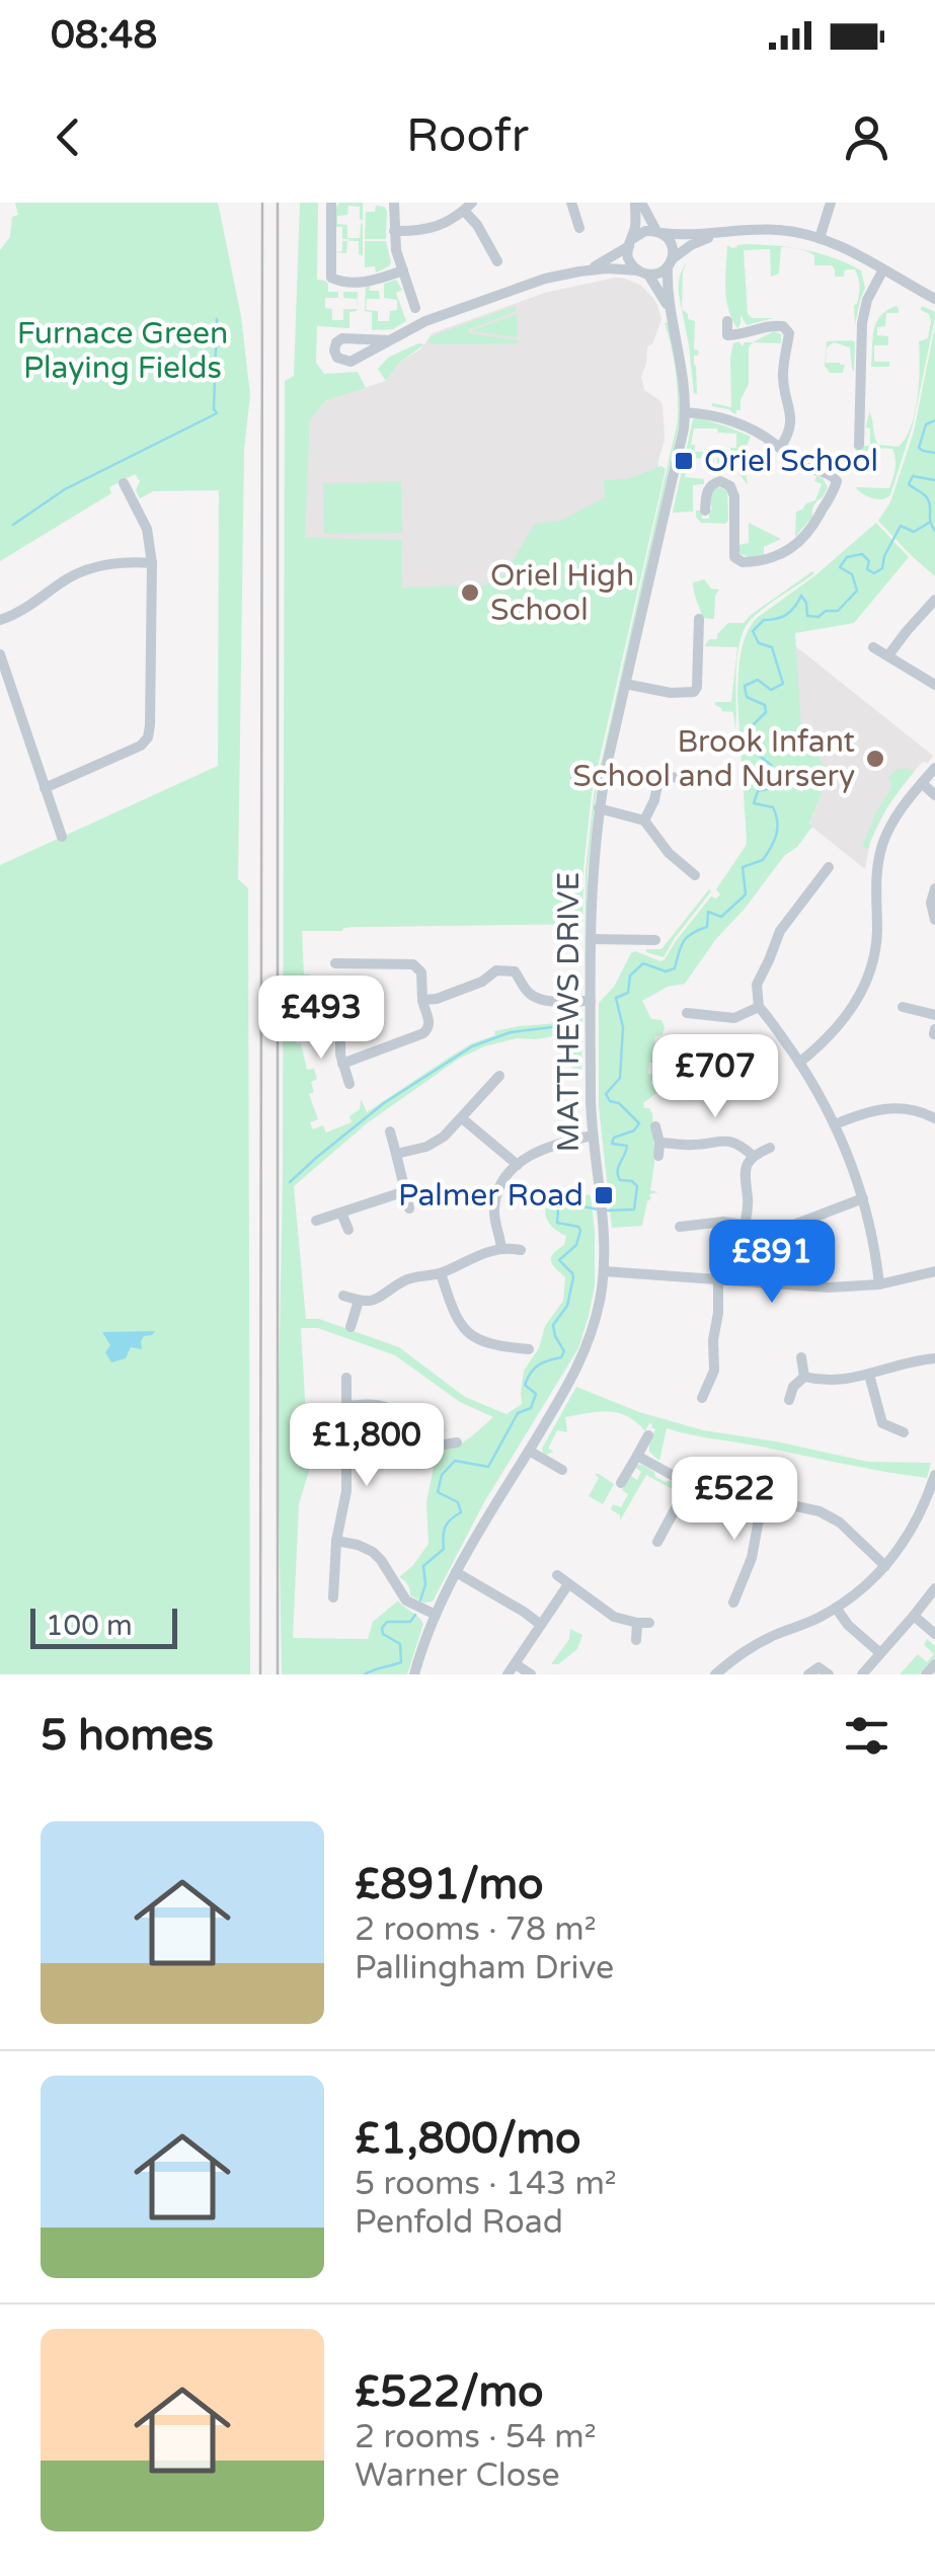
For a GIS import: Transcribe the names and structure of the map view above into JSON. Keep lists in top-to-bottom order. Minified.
{"streets":{"street":["MATTHEWS DRIVE"]},"parks":["Furnace Green Playing Fields"],"places":{"transit":["Oriel School","Palmer Road"],"other":["Oriel High School","Brook Infant School and Nursery"]},"scale_bar":"100 m","page":{"status":"08:48","header":"Roofr","price":["£493","£707","£891","£1,800","£522"],"scale":"100 m","heading":"5 homes","list":[{"name":"£891/mo","note":"2 rooms · 78 m² · Pallingham Drive"},{"name":"£1,800/mo","note":"5 rooms · 143 m² · Penfold Road"},{"name":"£522/mo","note":"2 rooms · 54 m² · Warner Close"}]}}
